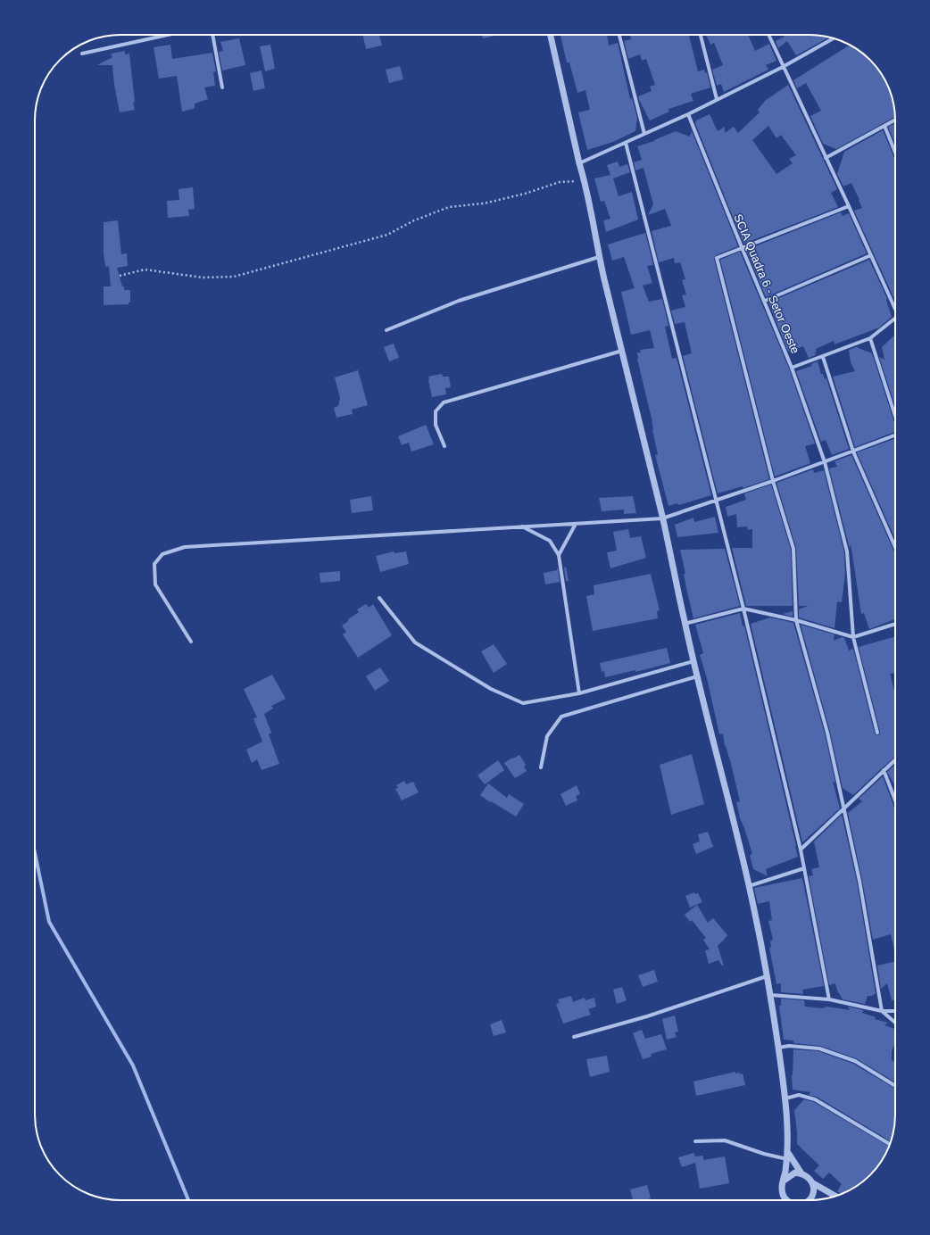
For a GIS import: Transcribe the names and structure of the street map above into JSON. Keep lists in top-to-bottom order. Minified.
{"streets":{"street":["SCIA Quadra 6 - Setor Oeste"]}}
